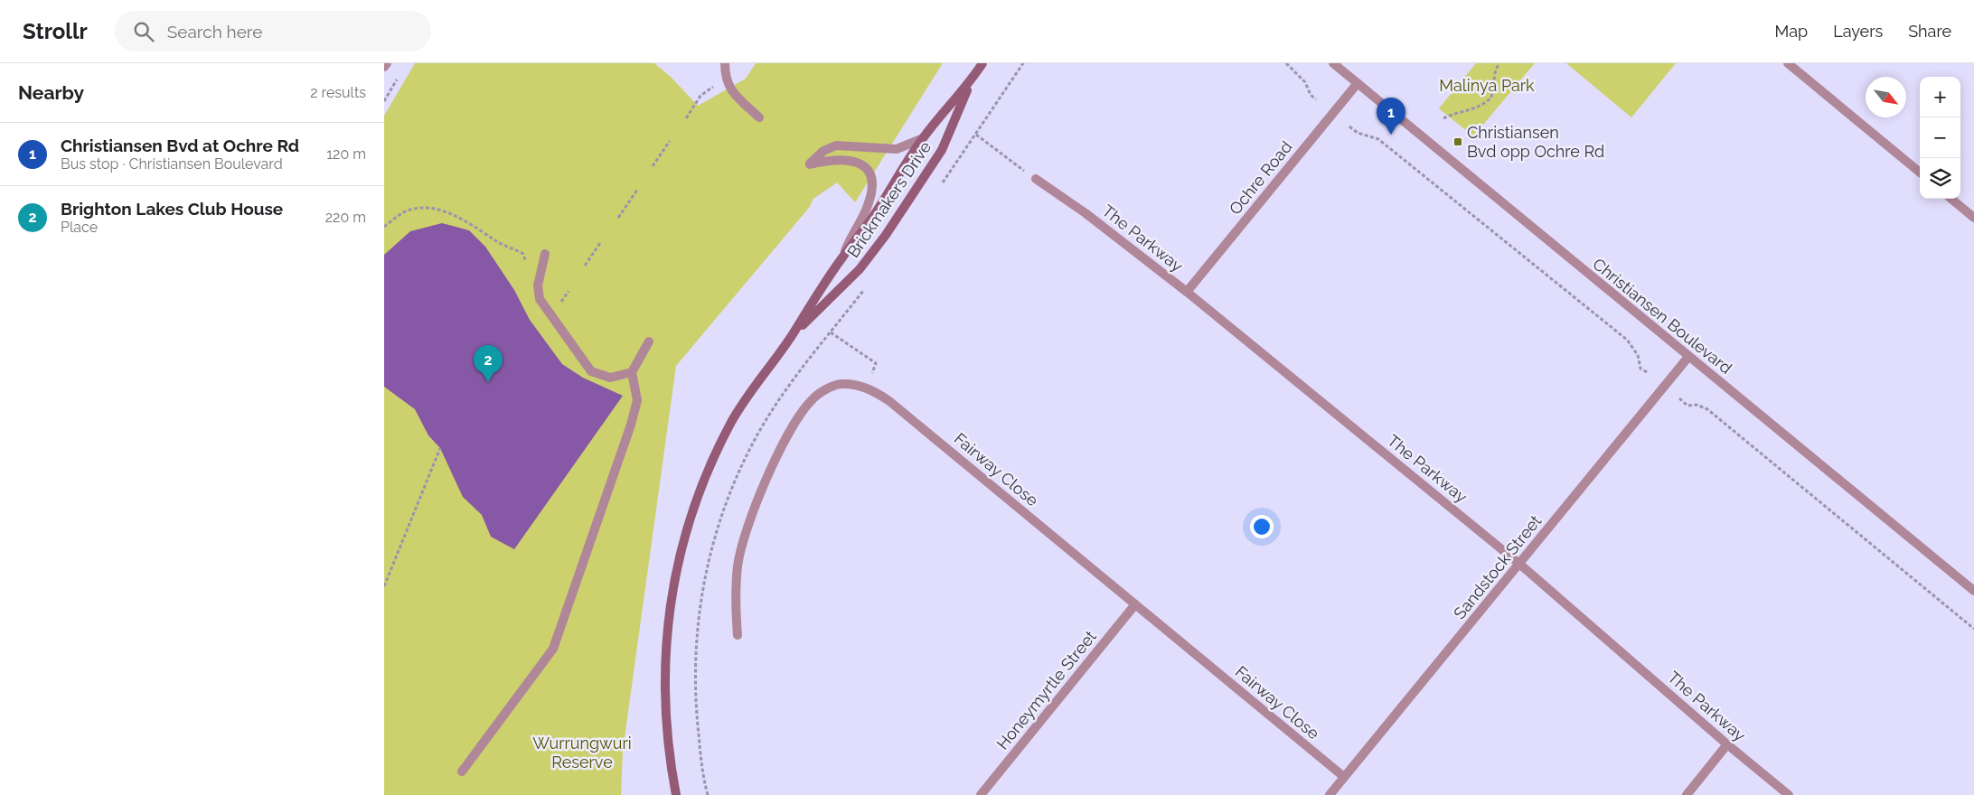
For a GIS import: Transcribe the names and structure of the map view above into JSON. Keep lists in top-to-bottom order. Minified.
{"streets":{"street":["Ochre Road","Brickmakers Drive","The Parkway","Christiansen Boulevard","Fairway Close","Sandstock Street","Honeymyrtle Street"]},"crossings":[["Ochre Road","The Parkway"],["Ochre Road","Christiansen Boulevard"],["The Parkway","Sandstock Street"],["Christiansen Boulevard","Sandstock Street"],["Fairway Close","Sandstock Street"],["Fairway Close","Honeymyrtle Street"]],"parks":["Malinya Park","Wurrungwuri Reserve"],"places":{"transit":["Christiansen Bvd opp Ochre Rd"]},"north":"bottom right","page":{"header":"Strollr","search":"Search here","nav":["Map","Layers","Share"],"heading":["Nearby","2 results"],"map_buttons":["+","−"],"pins":["1","2"],"list":[{"mark":"1","name":"Christiansen Bvd at Ochre Rd","note":"Bus stop · Christiansen Boulevard","value":"120 m"},{"mark":"2","name":"Brighton Lakes Club House","note":"Place","value":"220 m"}]}}
